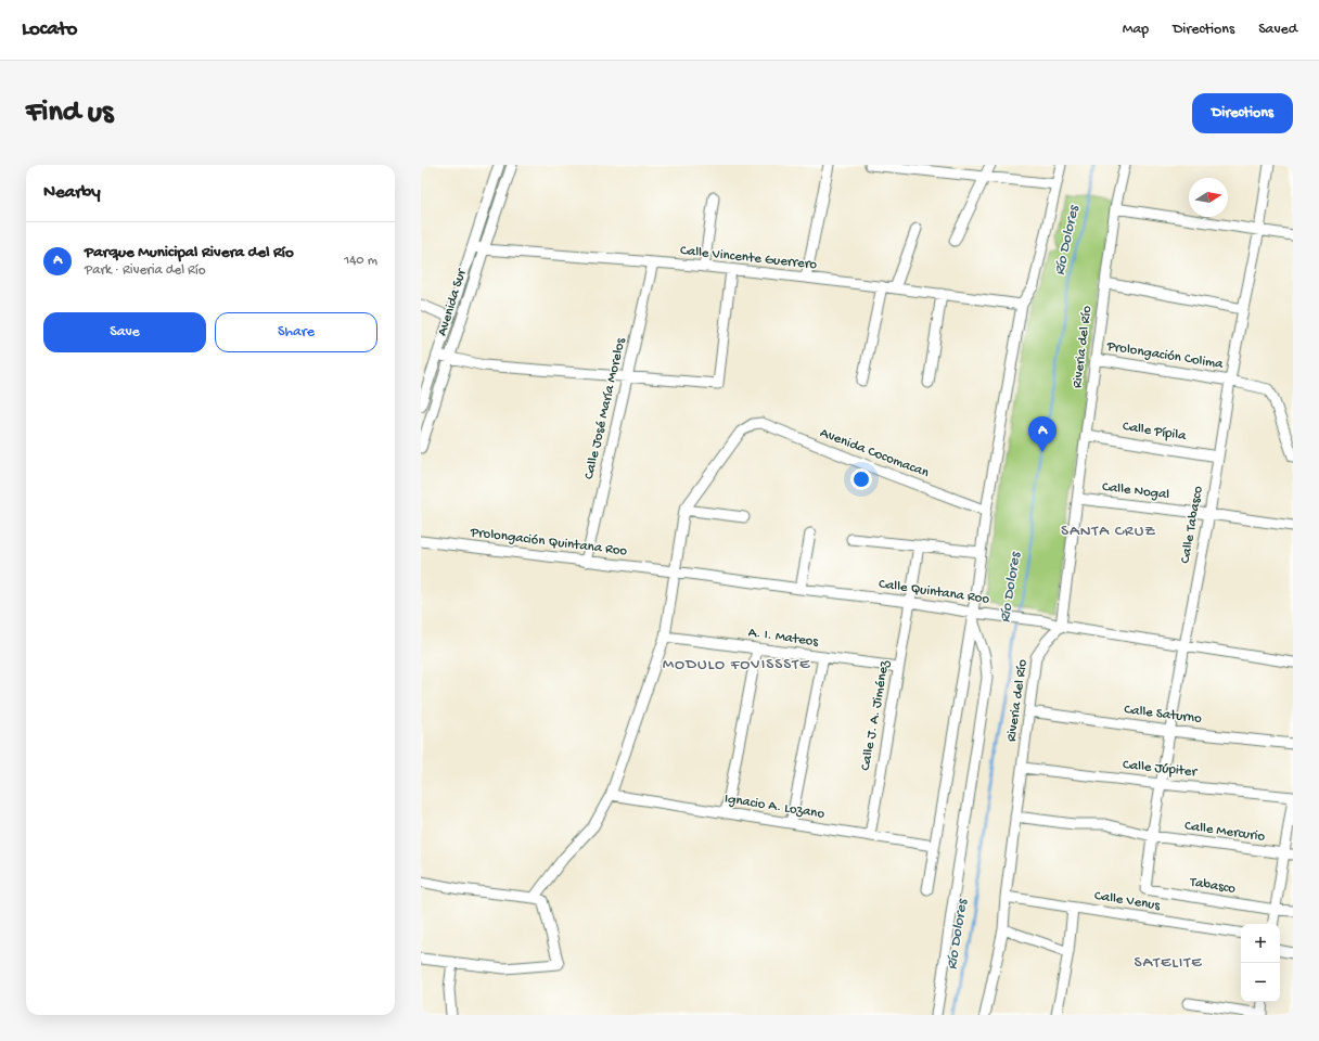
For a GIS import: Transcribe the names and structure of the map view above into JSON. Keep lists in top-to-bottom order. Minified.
{"streets":{"street":["Calle Vincente Guerrero","Avenida Sur","Riveria del Río","Prolongación Colima","Calle José María Morelos","Calle Pípila","Avenida Cocomacan","Calle Nogal","Calle Tabasco","Prolongación Quintana Roo","Calle Quintana Roo","A. I. Mateos","Calle Saturno","Calle J. A. Jiménez","Calle Júpiter","Ignacio A. Lozano","Calle Mercurio","Tabasco","Calle Venus"]},"crossings":[["Calle Vincente Guerrero","Avenida Sur"],["Calle Vincente Guerrero","Calle José María Morelos"],["Riveria del Río","Prolongación Colima"],["Riveria del Río","Calle Pípila"],["Riveria del Río","Calle Nogal"],["Riveria del Río","Calle Quintana Roo"],["Riveria del Río","Calle Saturno"],["Riveria del Río","Calle Júpiter"],["Riveria del Río","Calle Mercurio"],["Riveria del Río","Calle Venus"],["Prolongación Colima","Calle Tabasco"],["Calle José María Morelos","Prolongación Quintana Roo"],["Calle Pípila","Calle Tabasco"],["Calle Nogal","Calle Tabasco"],["Calle Tabasco","Calle Quintana Roo"],["Calle Tabasco","Calle Saturno"],["Calle Tabasco","Calle Júpiter"],["Calle Tabasco","Calle Mercurio"],["Calle Tabasco","Tabasco"],["Prolongación Quintana Roo","Calle Quintana Roo"],["Calle Quintana Roo","Calle J. A. Jiménez"],["A. I. Mateos","Calle J. A. Jiménez"],["Calle J. A. Jiménez","Ignacio A. Lozano"]],"districts":["SANTA CRUZ","MODULO FOVISSSTE","SATELITE"],"water":["Río Dolores"],"north":"right","page":{"header":"Locato","nav":["Map","Directions","Saved"],"buttons":["Directions",["Save","Share"]],"title":"Find us","heading":"Nearby","list":[{"mark":"A","name":"Parque Municipal Rivera del Río","note":"Park · Riveria del Río","value":"140 m"}],"pins":"A","map_buttons":["+","−"]}}
